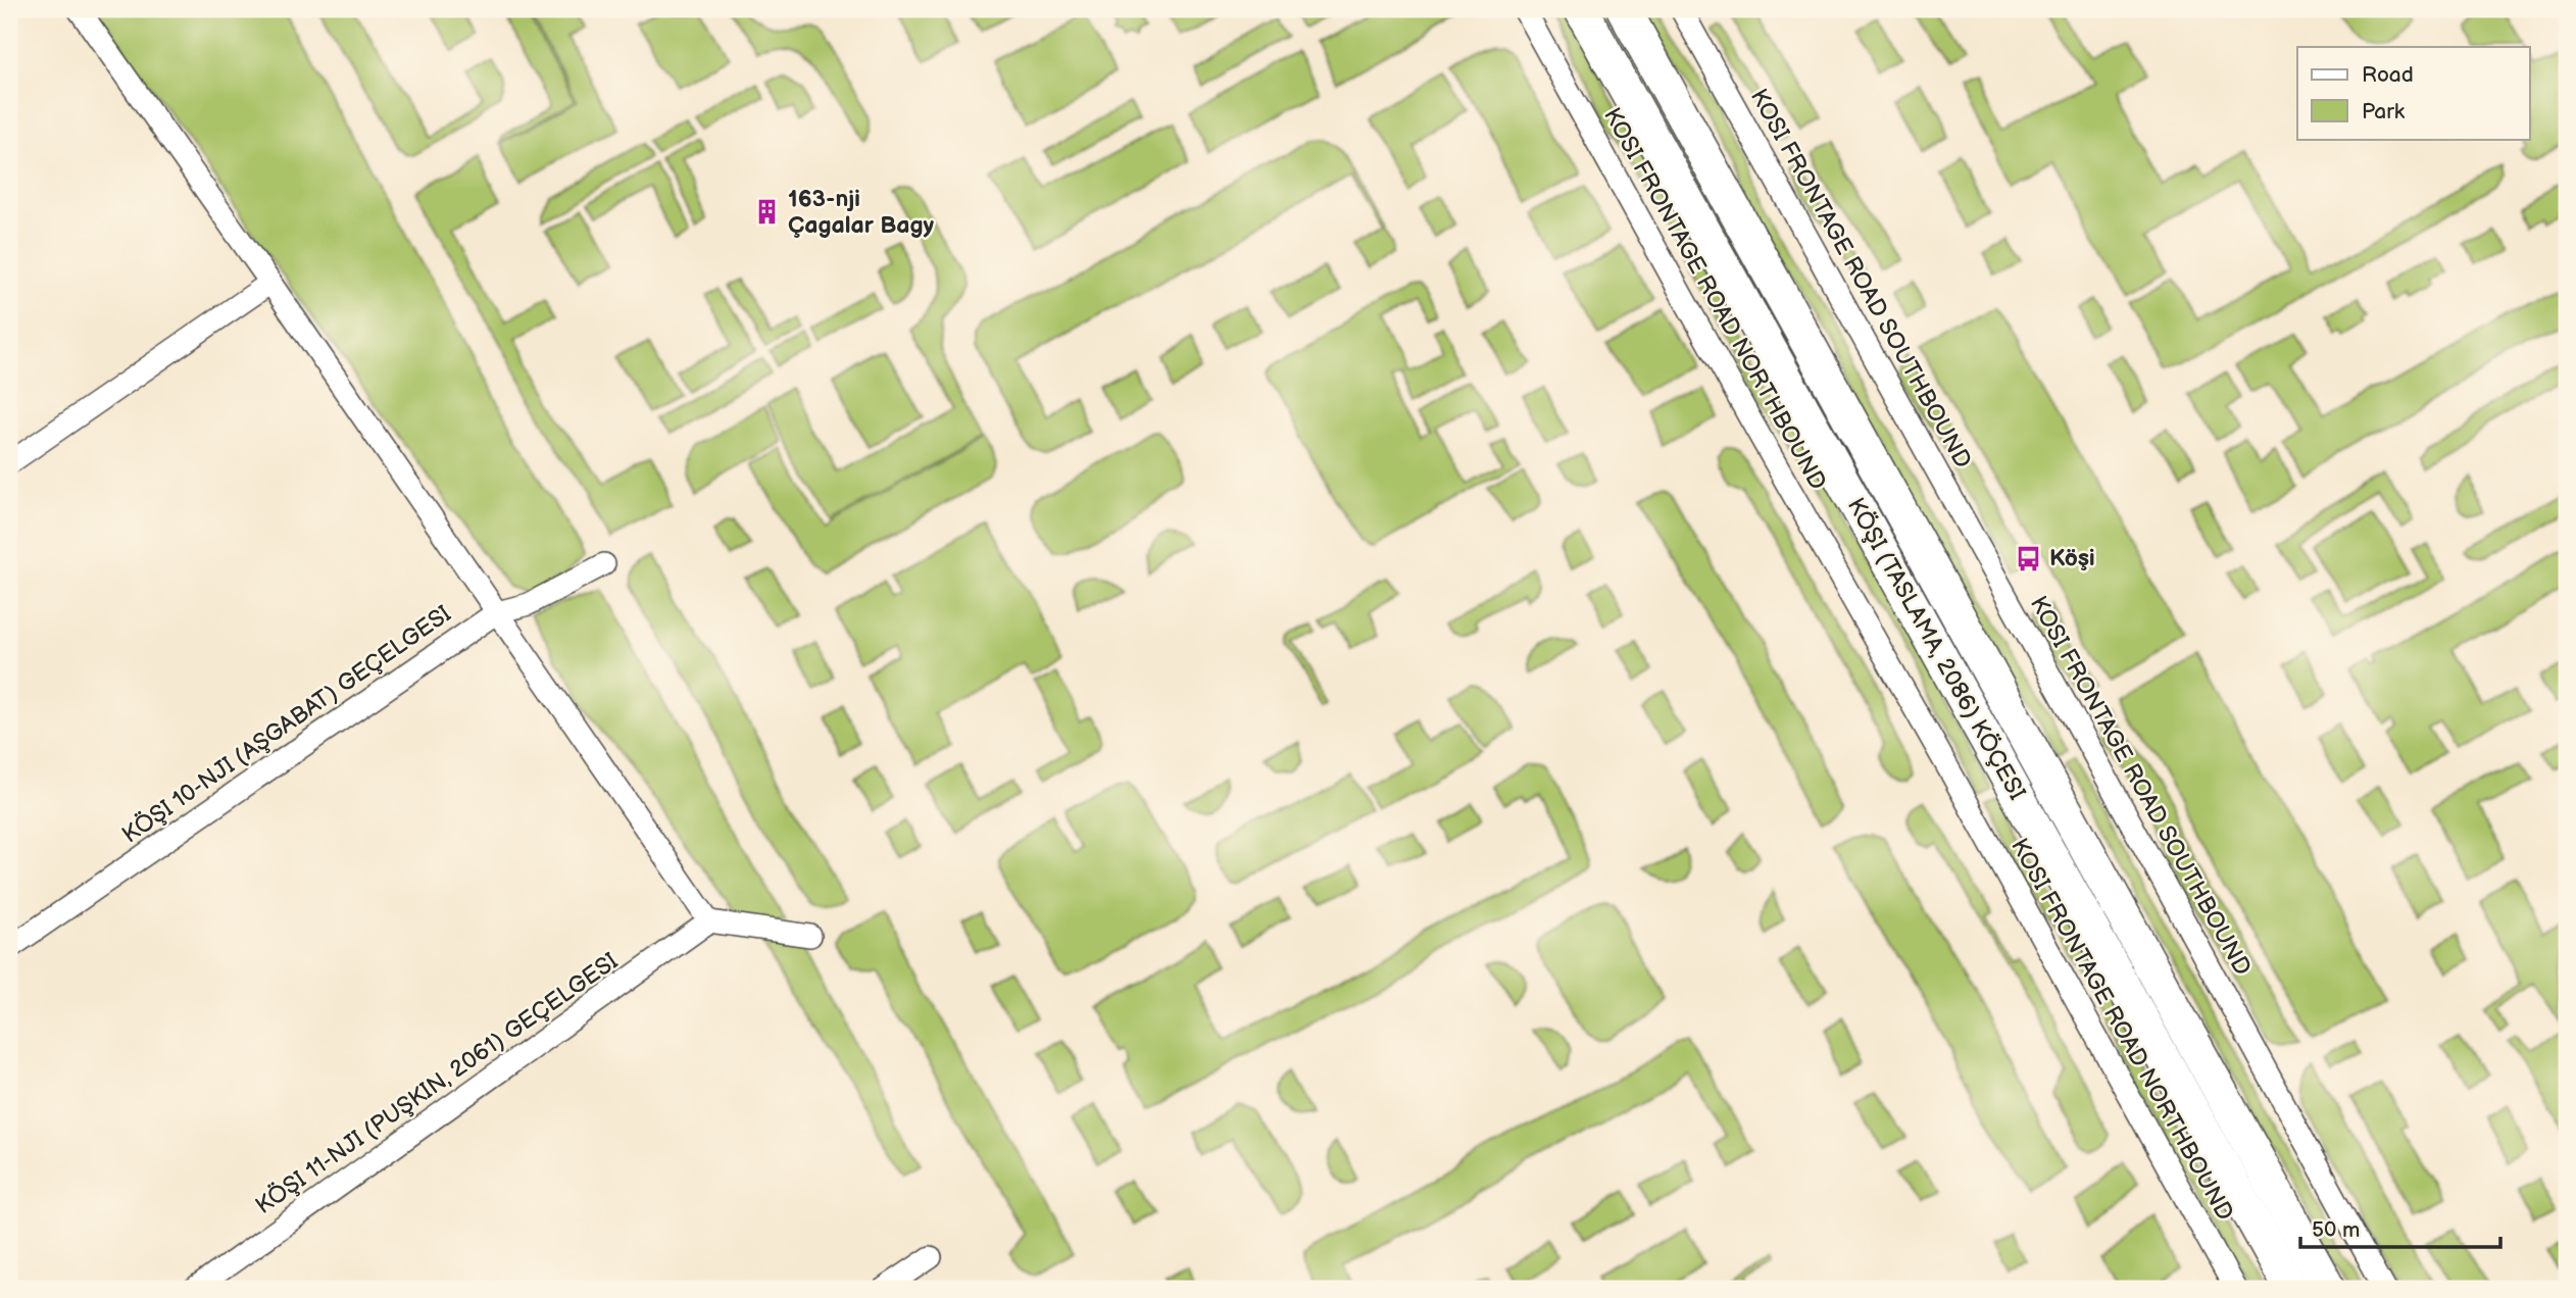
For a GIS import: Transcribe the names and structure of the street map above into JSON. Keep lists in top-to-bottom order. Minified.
{"streets":{"main road":["KÖŞI (TASLAMA, 2086) KÖÇESI"],"street":["KOSI FRONTAGE ROAD SOUTHBOUND","KOSI FRONTAGE ROAD NORTHBOUND","KÖŞI 10-NJI (AŞGABAT) GEÇELGESI","KÖŞI 11-NJI (PUŞKIN, 2061) GEÇELGESI"]},"places":{"building":["163-nji Çagalar Bagy"],"bus stop":["Köşi"]},"legend":["Road","Park"],"scale_bar":"50 m"}
